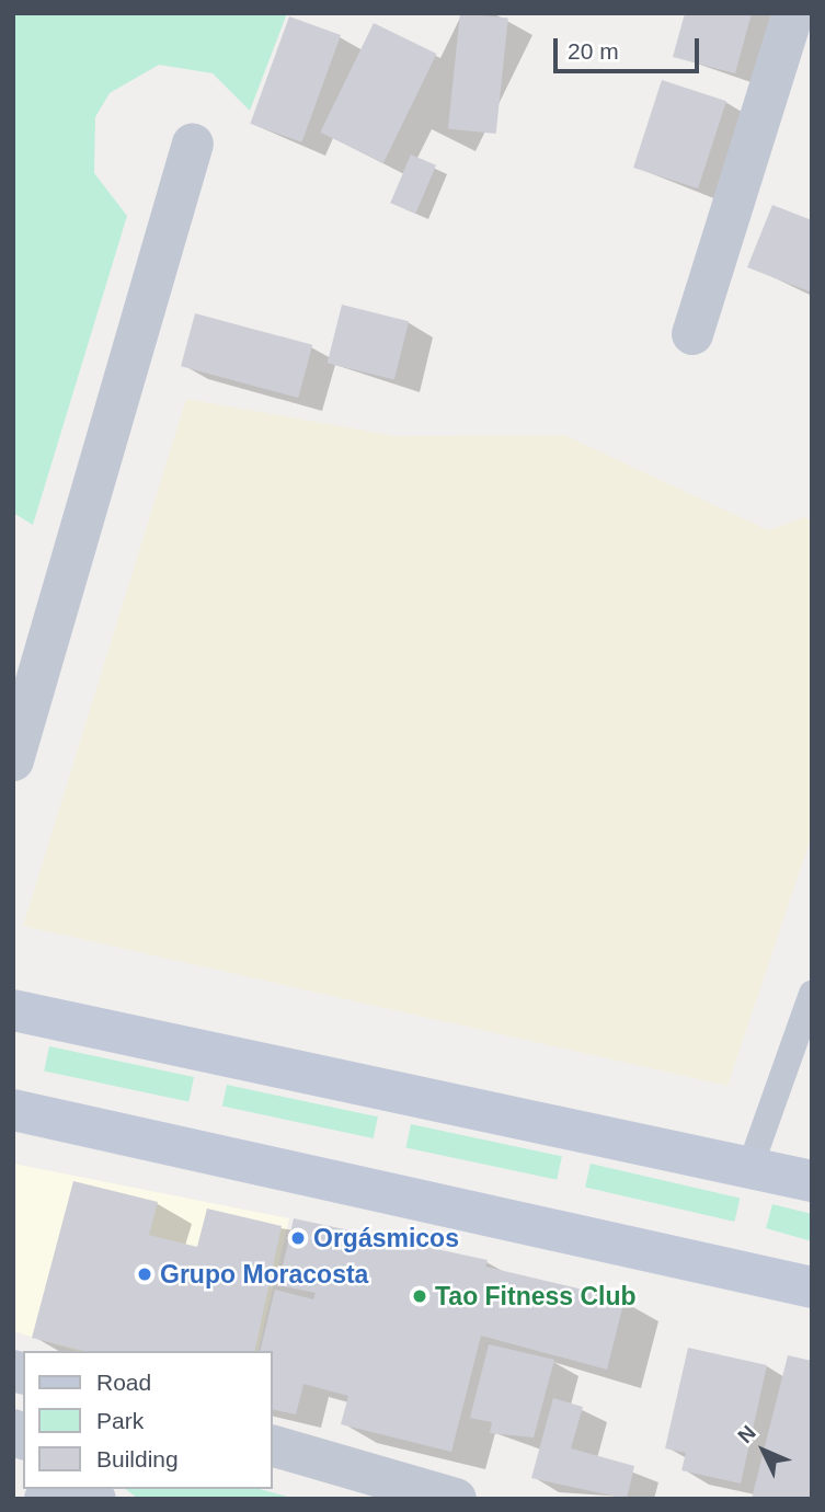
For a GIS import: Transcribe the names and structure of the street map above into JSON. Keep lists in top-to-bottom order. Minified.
{"places":["Orgásmicos","Grupo Moracosta","Tao Fitness Club"],"legend":["Road","Park","Building"],"scale_bar":"20 m","north":"top left"}
